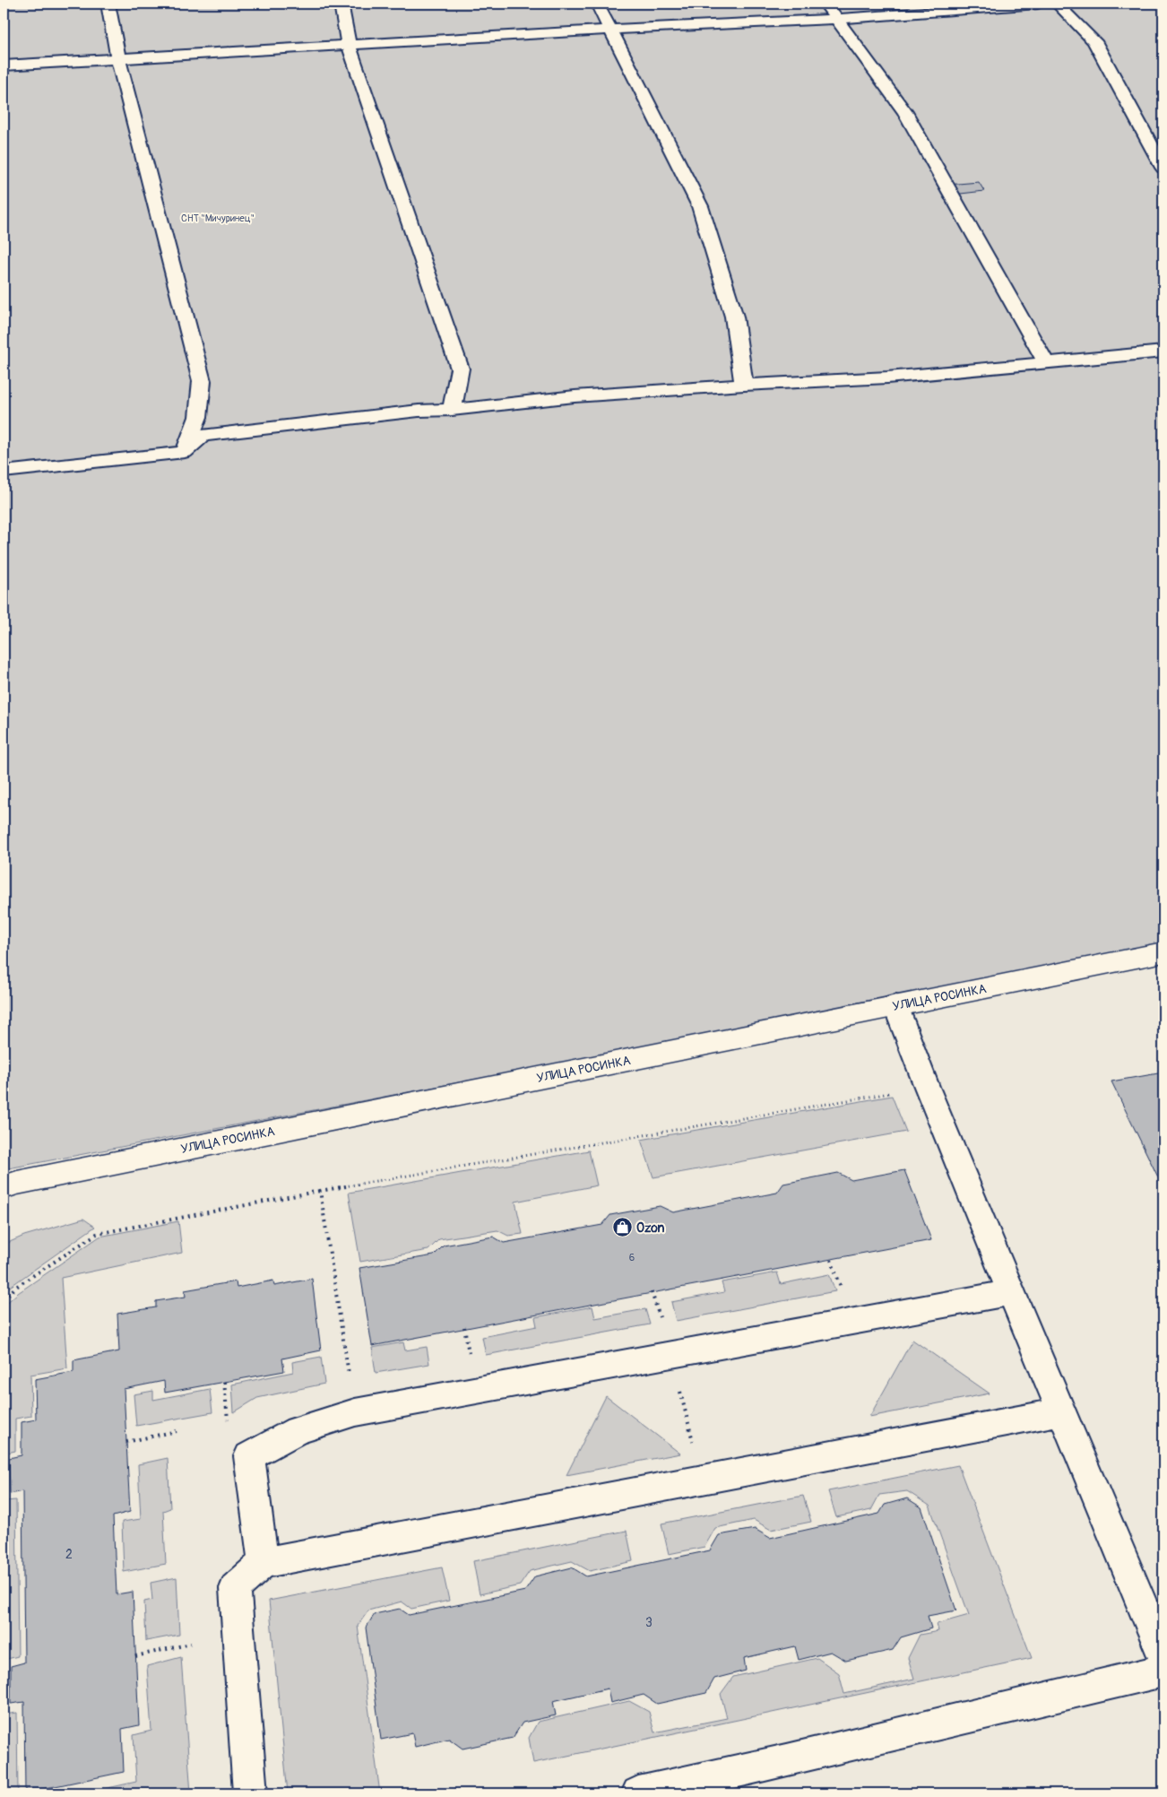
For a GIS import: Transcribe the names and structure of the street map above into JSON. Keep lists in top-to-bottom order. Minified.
{"streets":{"main road":["УЛИЦА РОСИНКА"]},"parks":["СНТ \"Мичуринец\""],"places":{"shop":["Ozon"]},"house_numbers":["6","2","3"]}
